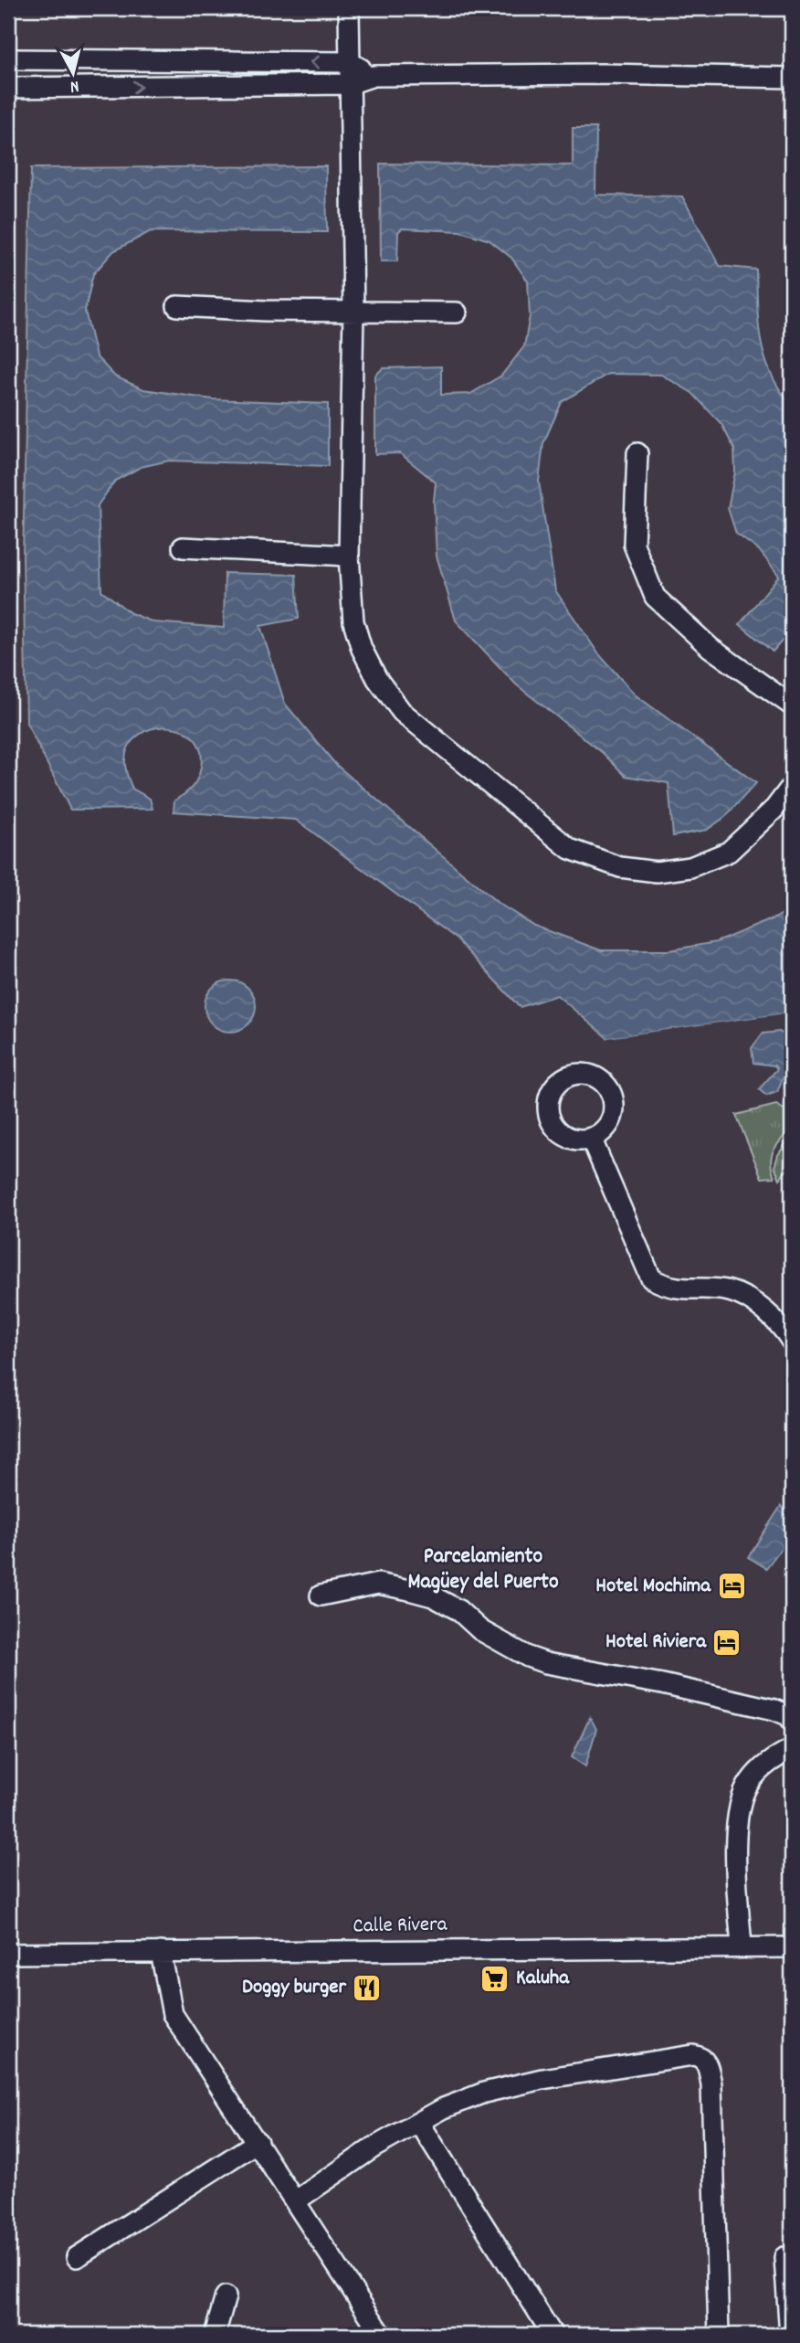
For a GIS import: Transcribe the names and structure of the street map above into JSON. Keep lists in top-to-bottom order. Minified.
{"streets":{"street":["Calle Rivera"]},"districts":["Parcelamiento Magüey del Puerto"],"places":{"hotel":["Hotel Mochima","Hotel Riviera"],"supermarket":["Kaluha"],"restaurant":["Doggy burger"]},"north":"bottom"}
